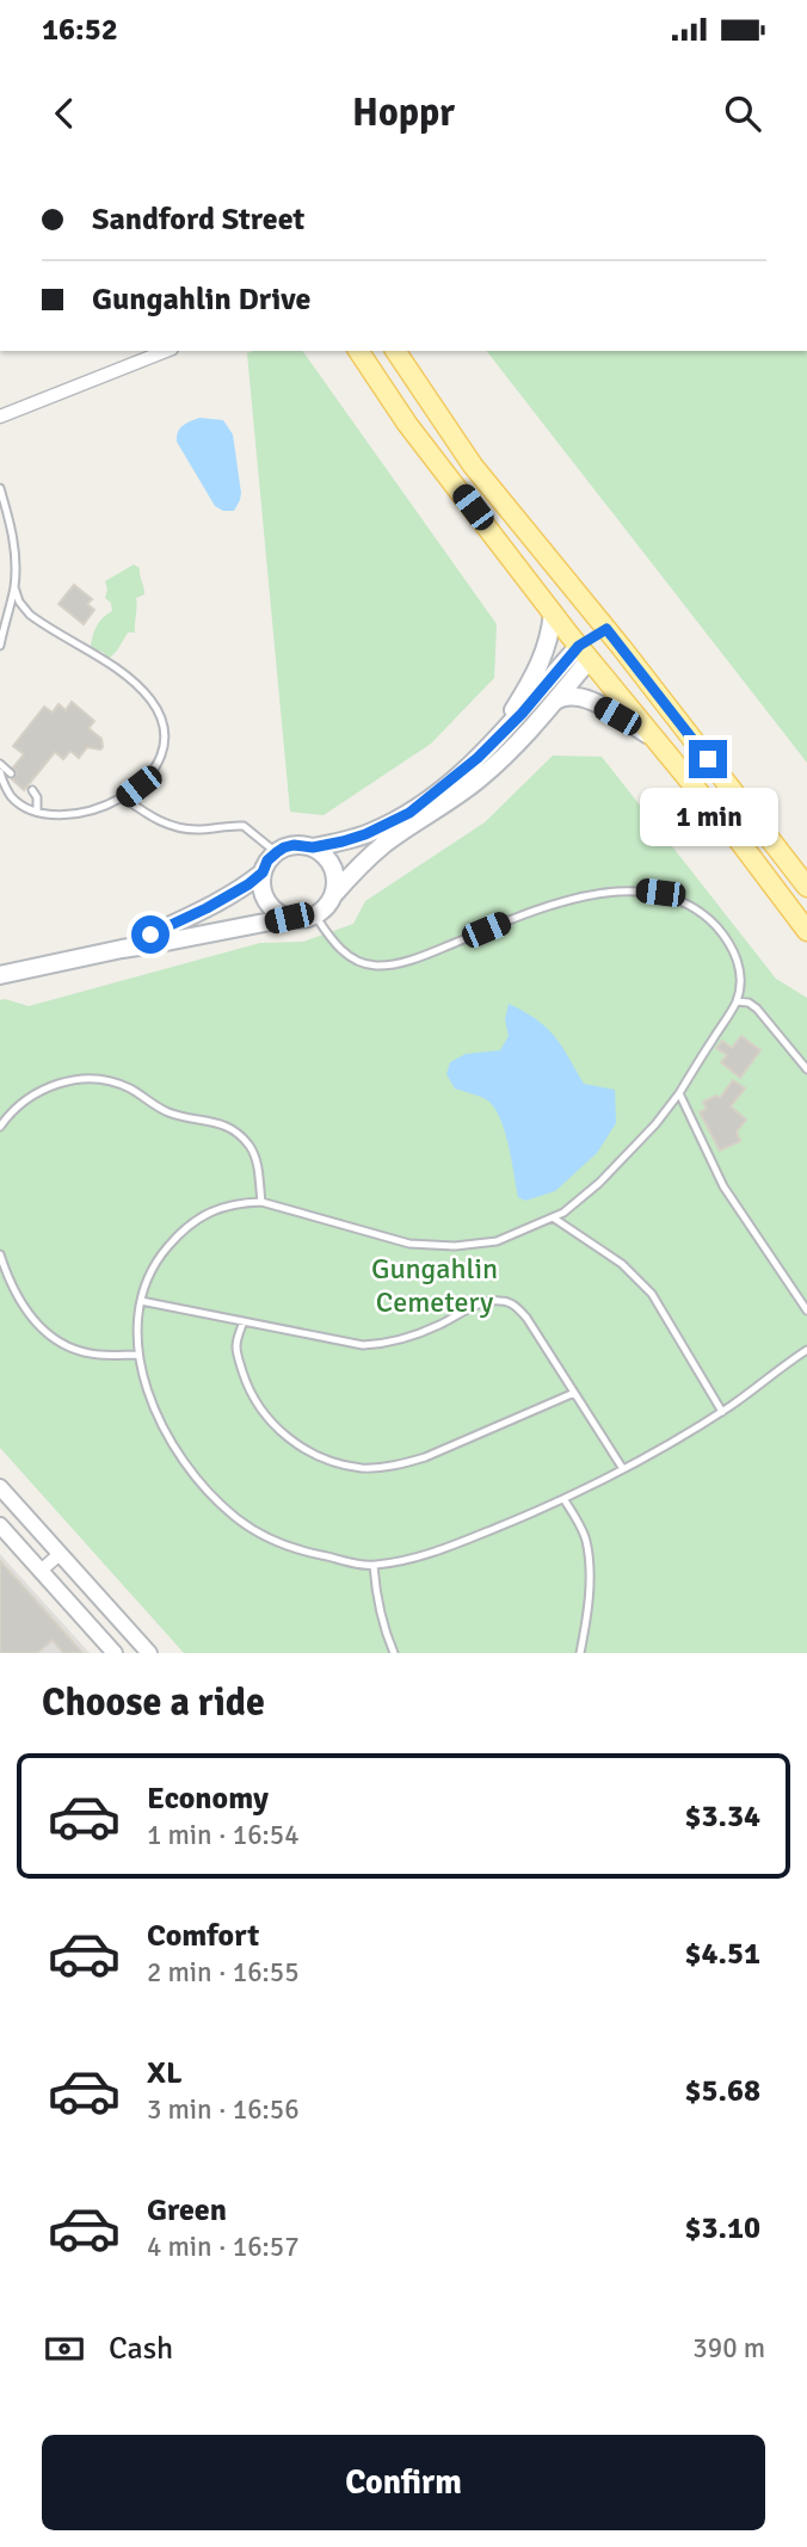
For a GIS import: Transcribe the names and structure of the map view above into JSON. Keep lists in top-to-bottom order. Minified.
{"parks":["Gungahlin Cemetery"],"page":{"status":"16:52","header":"Hoppr","banner":["Sandford Street","Gungahlin Drive"],"bubble":"1 min","heading":"Choose a ride","list":[{"name":"Economy","note":"1 min · 16:54","value":"$3.34"},{"name":"Comfort","note":"2 min · 16:55","value":"$4.51"},{"name":"XL","note":"3 min · 16:56","value":"$5.68"},{"name":"Green","note":"4 min · 16:57","value":"$3.10"}],"pay":["Cash","390 m"],"buttons":"Confirm"}}
